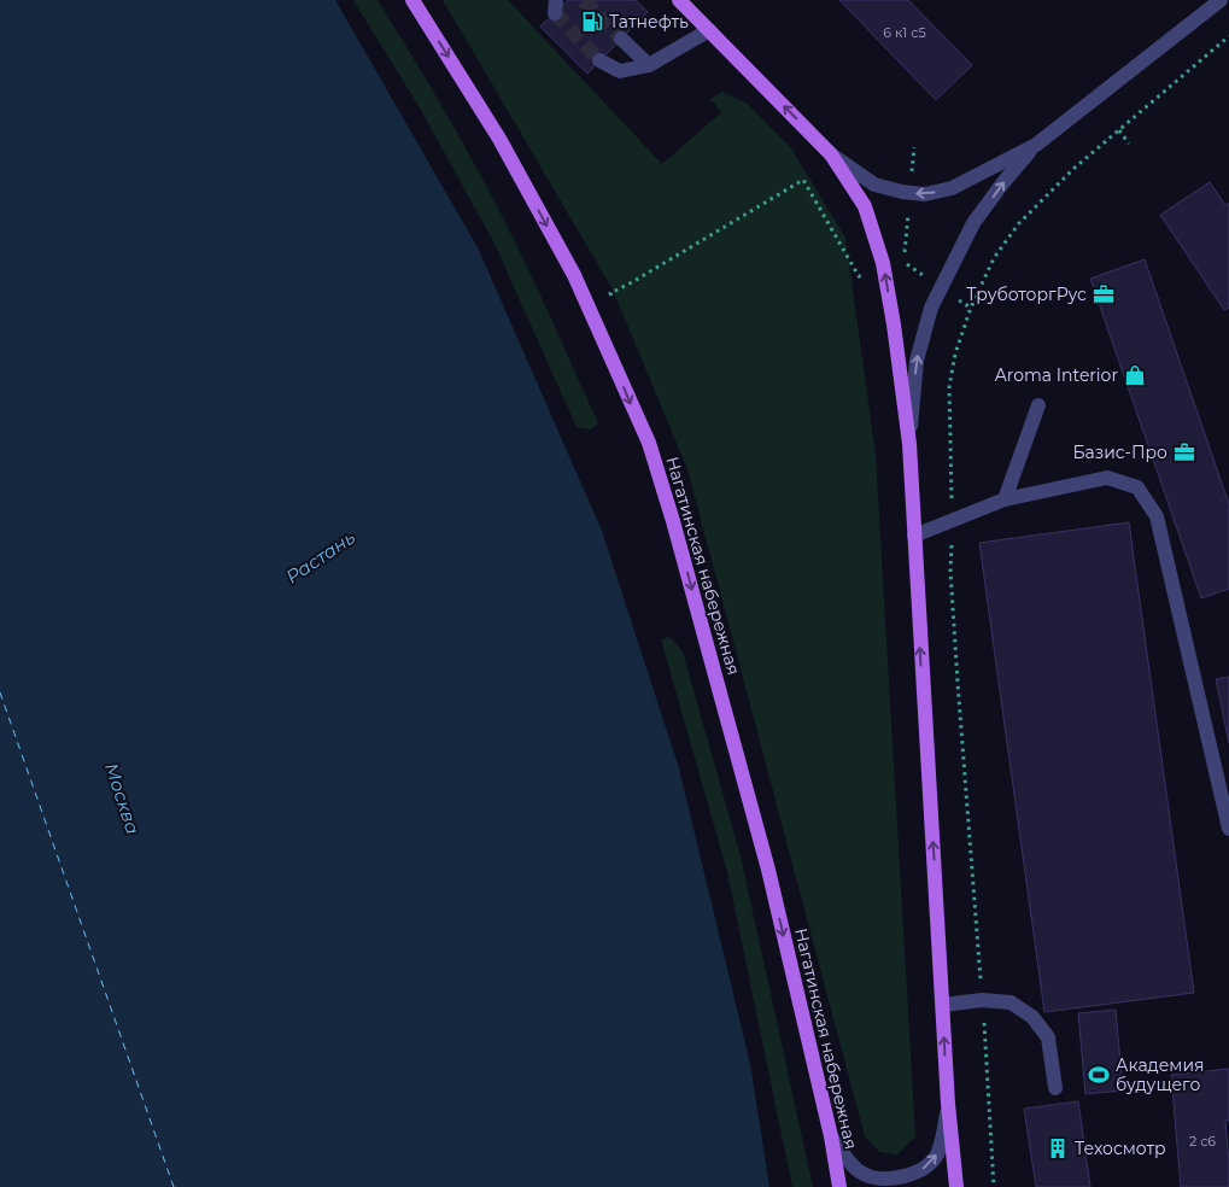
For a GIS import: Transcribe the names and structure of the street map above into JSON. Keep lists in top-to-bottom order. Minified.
{"streets":{"main road":["Нагатинская набережная"]},"one_way":["Нагатинская набережная"],"water":["Растань","Москва"],"places":{"fuel station":["Татнефть"],"office":["ТруботоргРус","Базис-Про"],"shop":["Aroma Interior"],"sports":["Академия будущего"],"building":["Техосмотр"]},"house_numbers":["6 к1 с5","2 с6"]}
